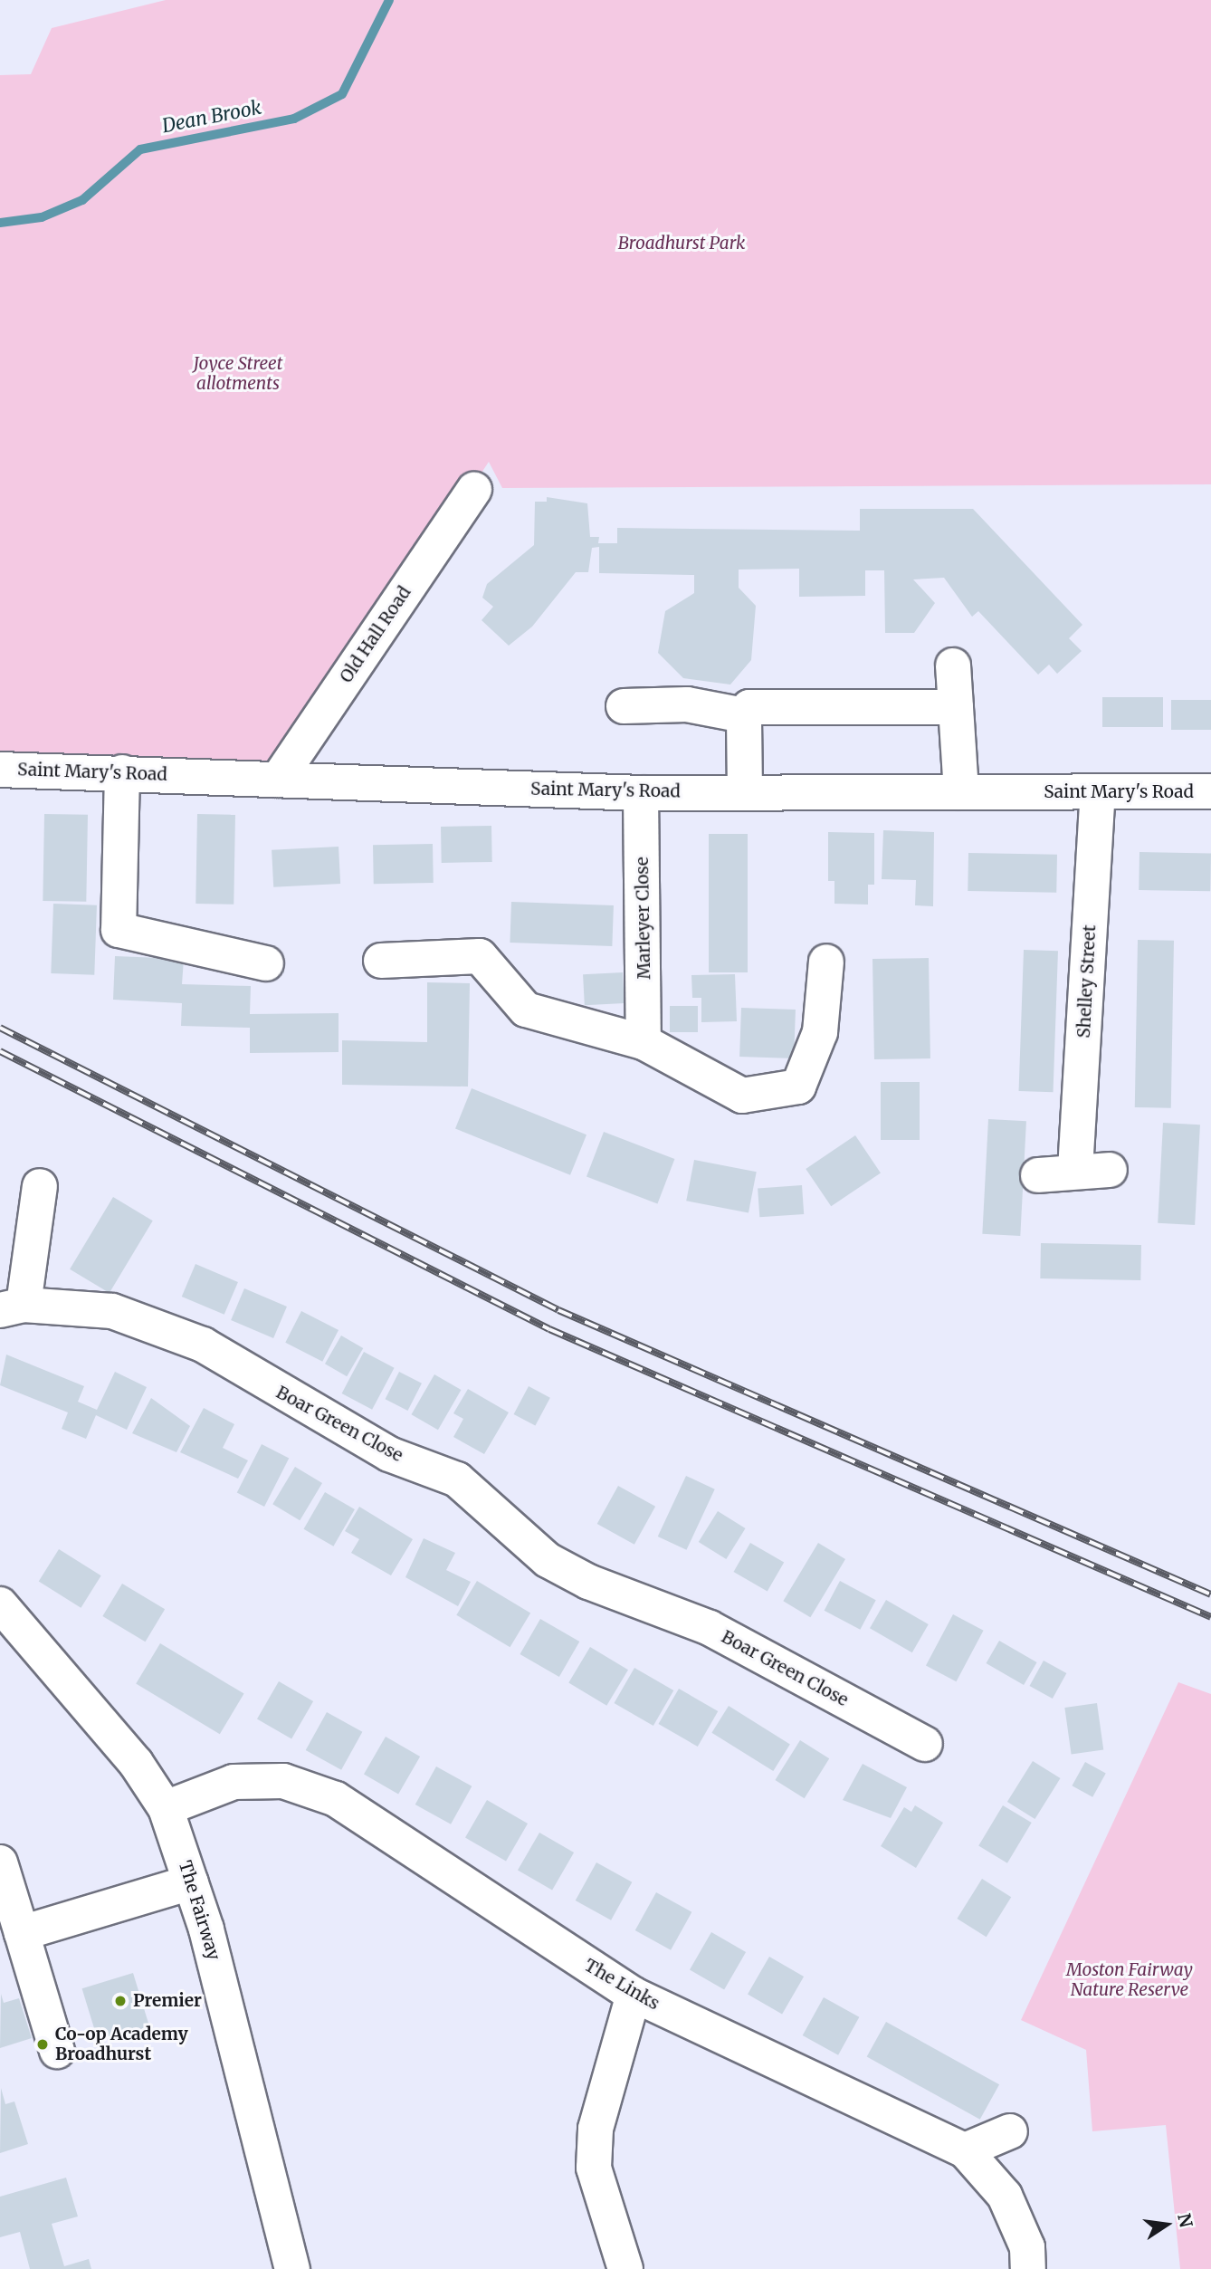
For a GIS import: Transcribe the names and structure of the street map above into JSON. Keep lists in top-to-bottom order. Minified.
{"streets":{"street":["Old Hall Road","Saint Mary's Road","Marleyer Close","Shelley Street","Boar Green Close","The Fairway","The Links"]},"crossings":[["Old Hall Road","Saint Mary's Road"],["Saint Mary's Road","Marleyer Close"],["Saint Mary's Road","Shelley Street"],["The Fairway","The Links"]],"water":["Dean Brook"],"parks":["Broadhurst Park","Joyce Street allotments","Moston Fairway Nature Reserve"],"places":["Premier","Co-op Academy Broadhurst"],"north":"right"}
